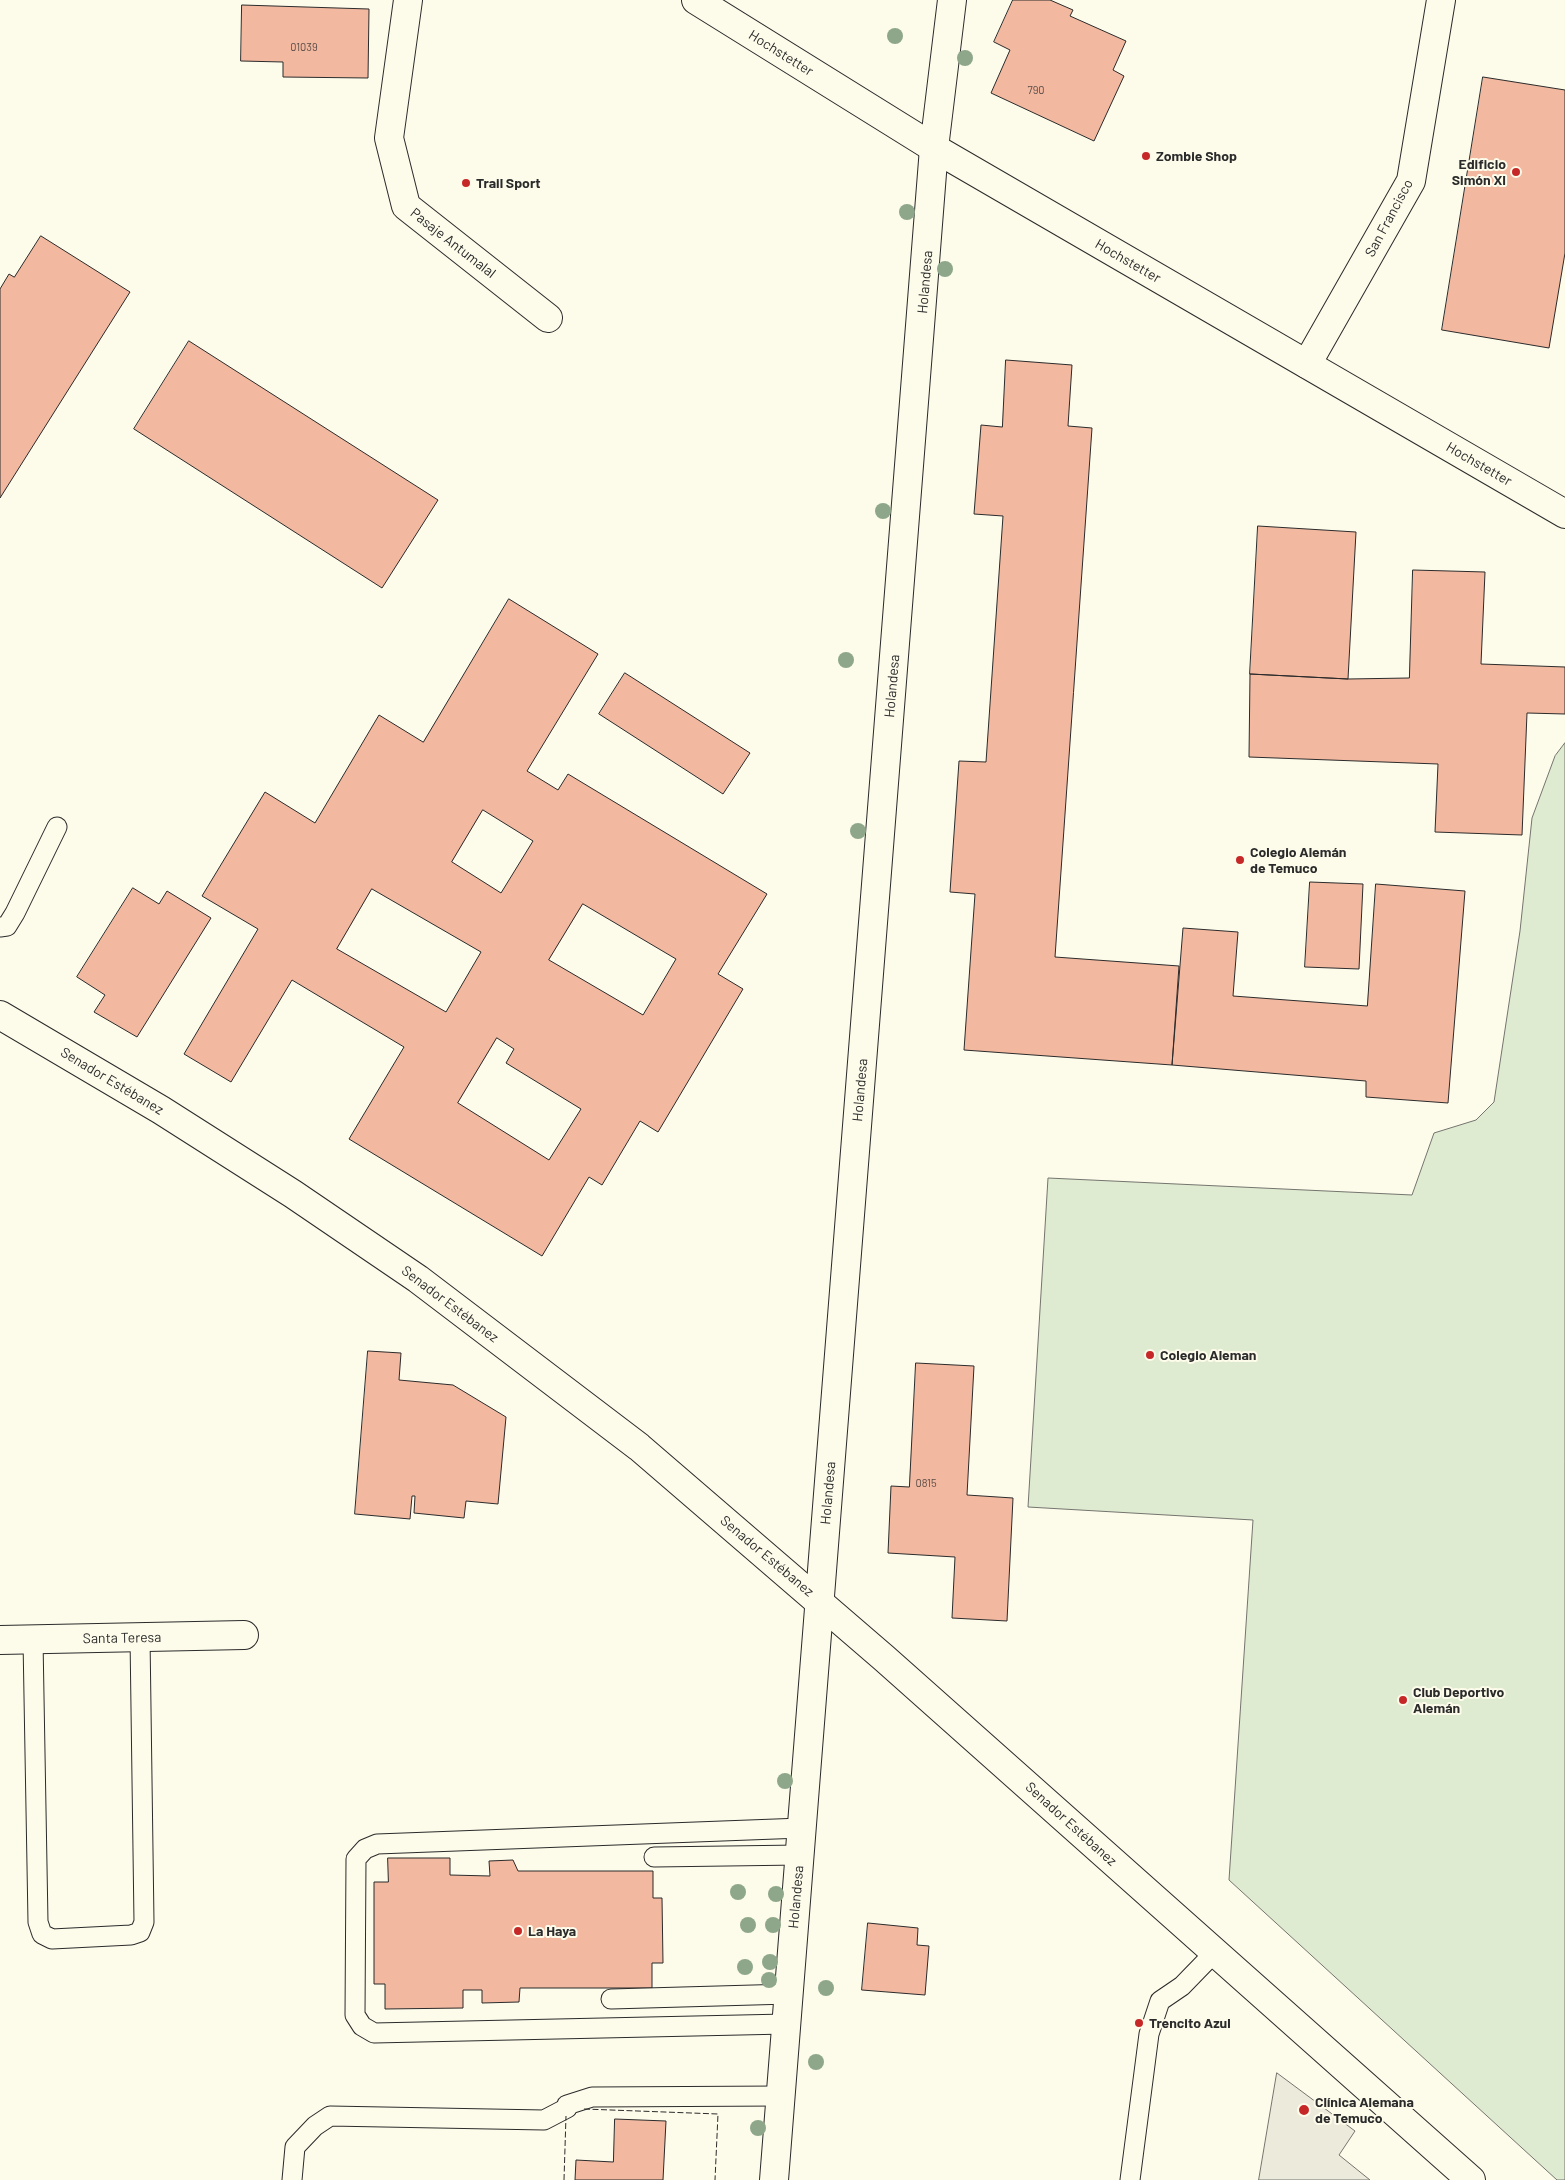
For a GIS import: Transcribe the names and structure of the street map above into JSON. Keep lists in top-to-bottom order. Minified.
{"streets":{"street":["Hochstetter","San Francisco","Pasaje Antumalal","Holandesa","Senador Estébanez","Santa Teresa"]},"crossings":[["Hochstetter","San Francisco"],["Hochstetter","Holandesa"],["Holandesa","Senador Estébanez"]],"places":["Zombie Shop","Edificio Simón XI","Trail Sport","Colegio Alemán de Temuco","Colegio Aleman","Club Deportivo Alemán","La Haya","Trencito Azul","Clínica Alemana de Temuco"],"house_numbers":["01039","790","0815"]}
